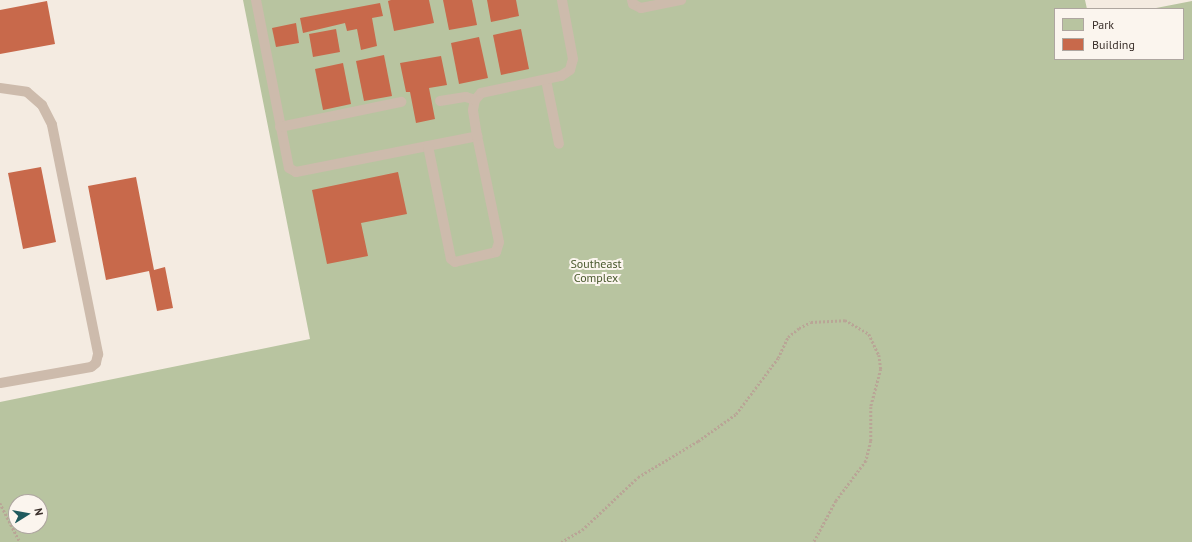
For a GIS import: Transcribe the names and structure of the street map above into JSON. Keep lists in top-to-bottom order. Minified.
{"parks":["Southeast Complex"],"legend":["Park","Building"],"north":"right"}
